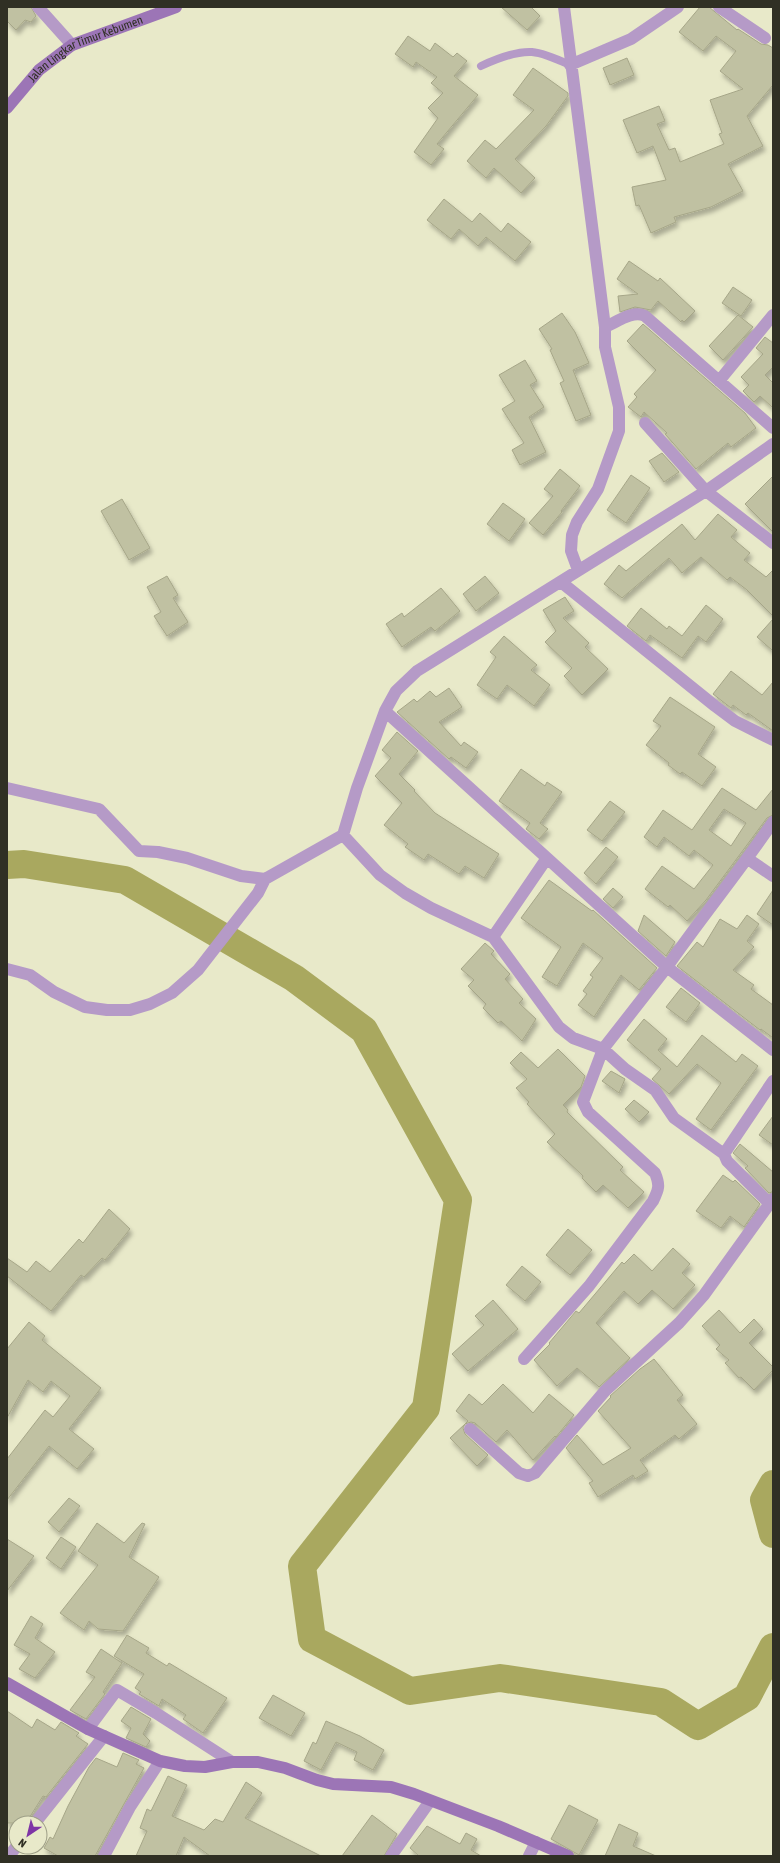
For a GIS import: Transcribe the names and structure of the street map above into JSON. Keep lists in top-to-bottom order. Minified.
{"streets":{"street":["Jalan Lingkar Timur Kebumen"]},"north":"bottom left"}
